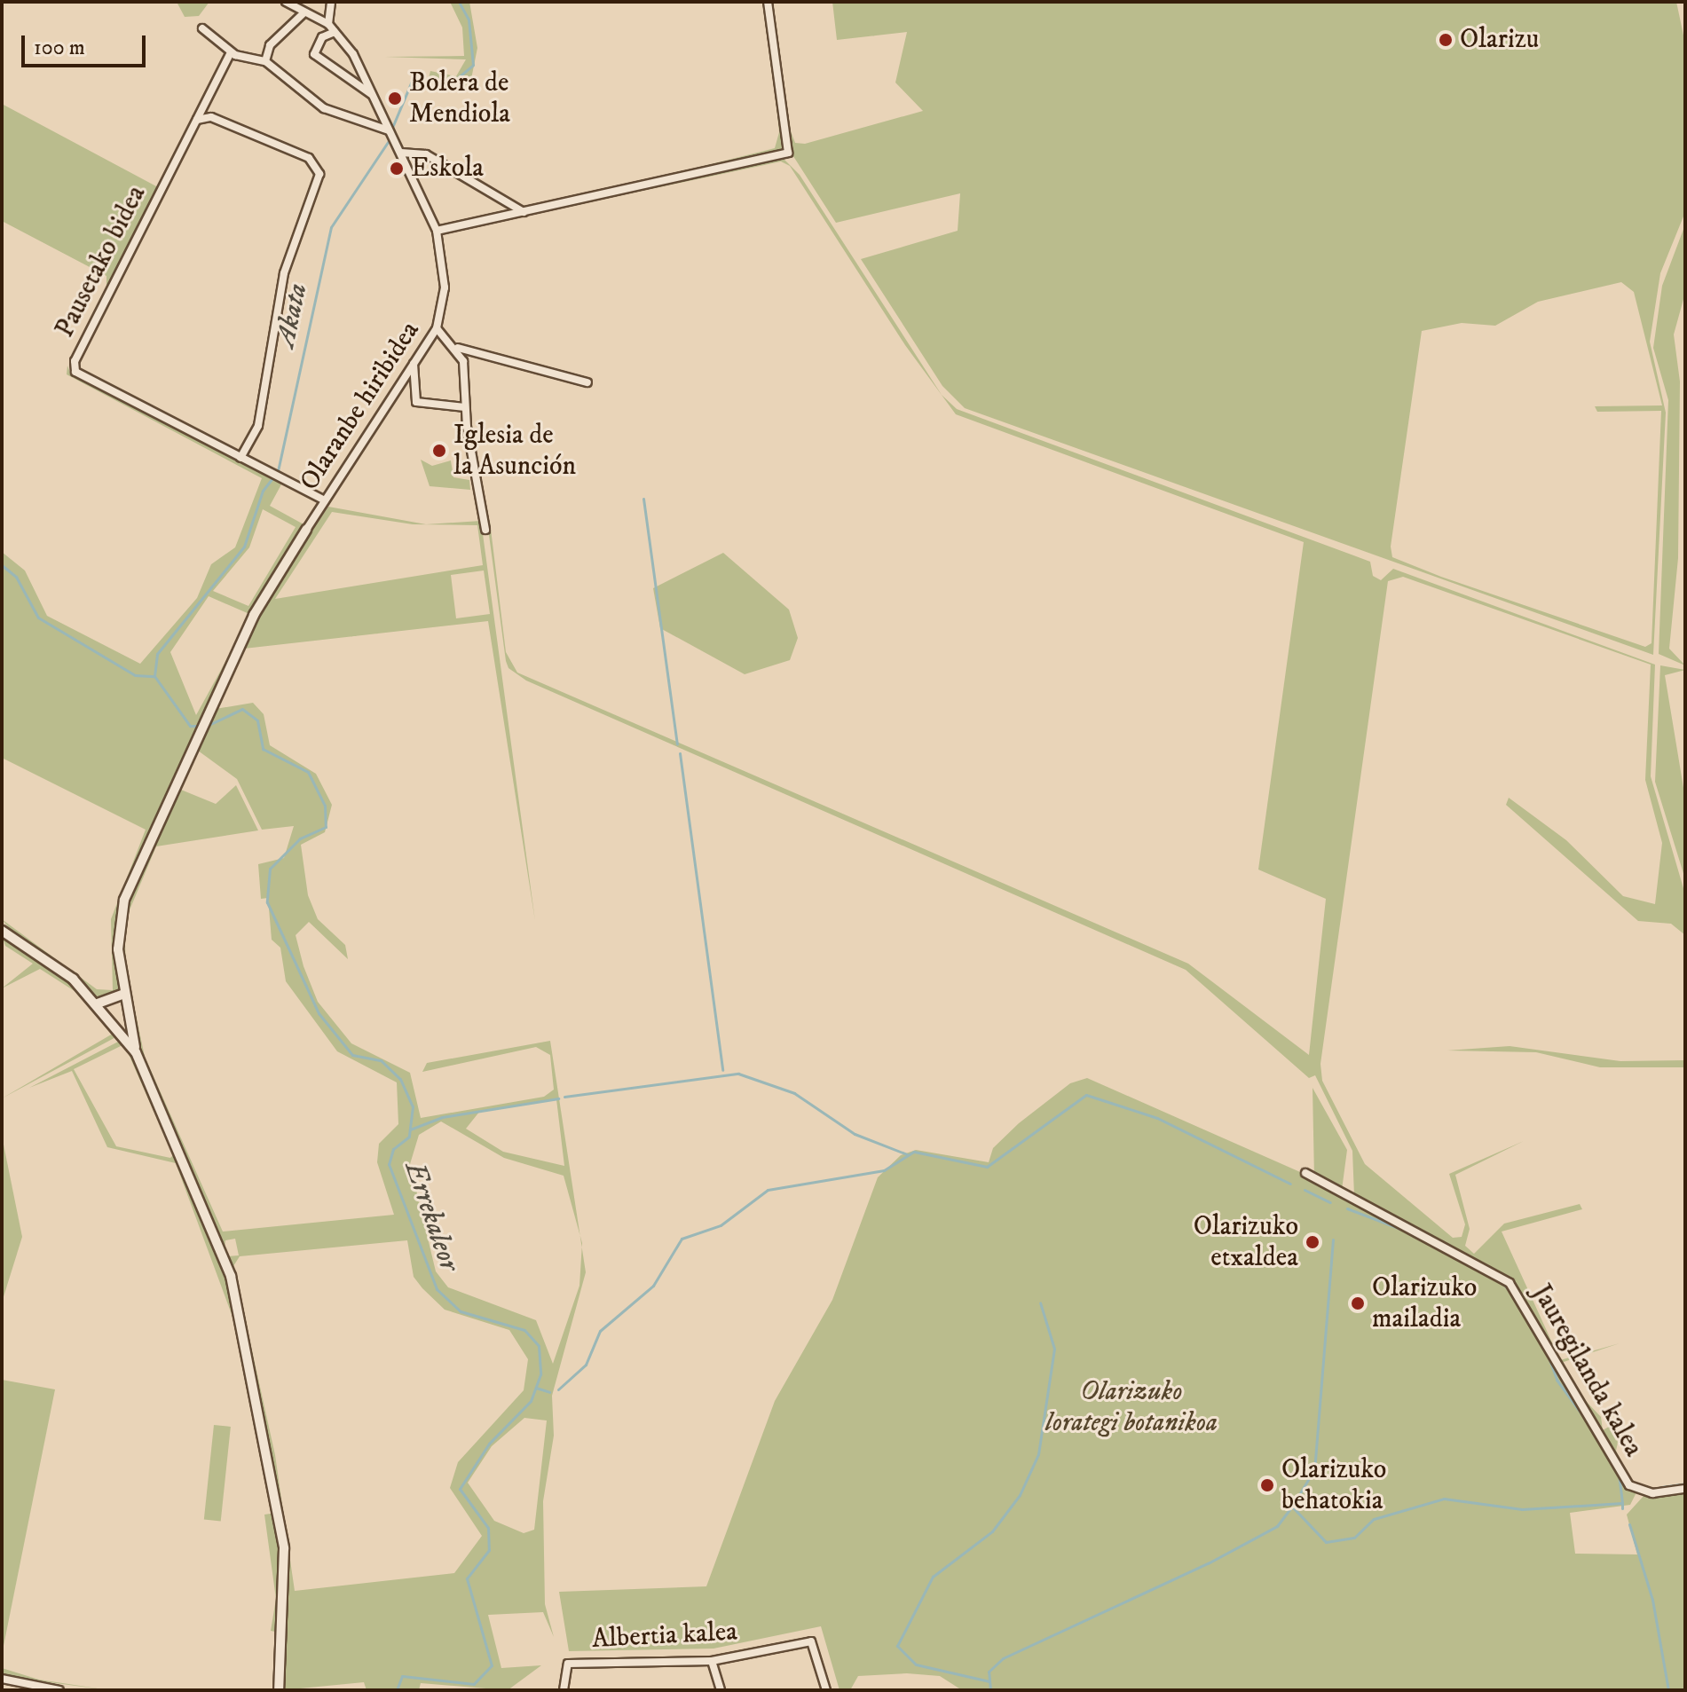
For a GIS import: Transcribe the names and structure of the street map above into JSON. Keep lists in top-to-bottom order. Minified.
{"streets":{"street":["Pausetako bidea","Olaranbe hiribidea","Jauregilanda kalea","Albertia kalea"]},"crossings":[["Pausetako bidea","Olaranbe hiribidea"]],"water":["Akata","Errekaleor"],"parks":["Olarizuko lorategi botanikoa"],"places":["Olarizu","Bolera de Mendiola","Eskola","Iglesia de la Asunción","Olarizuko etxaldea","Olarizuko mailadia","Olarizuko behatokia"],"scale_bar":"100 m"}
